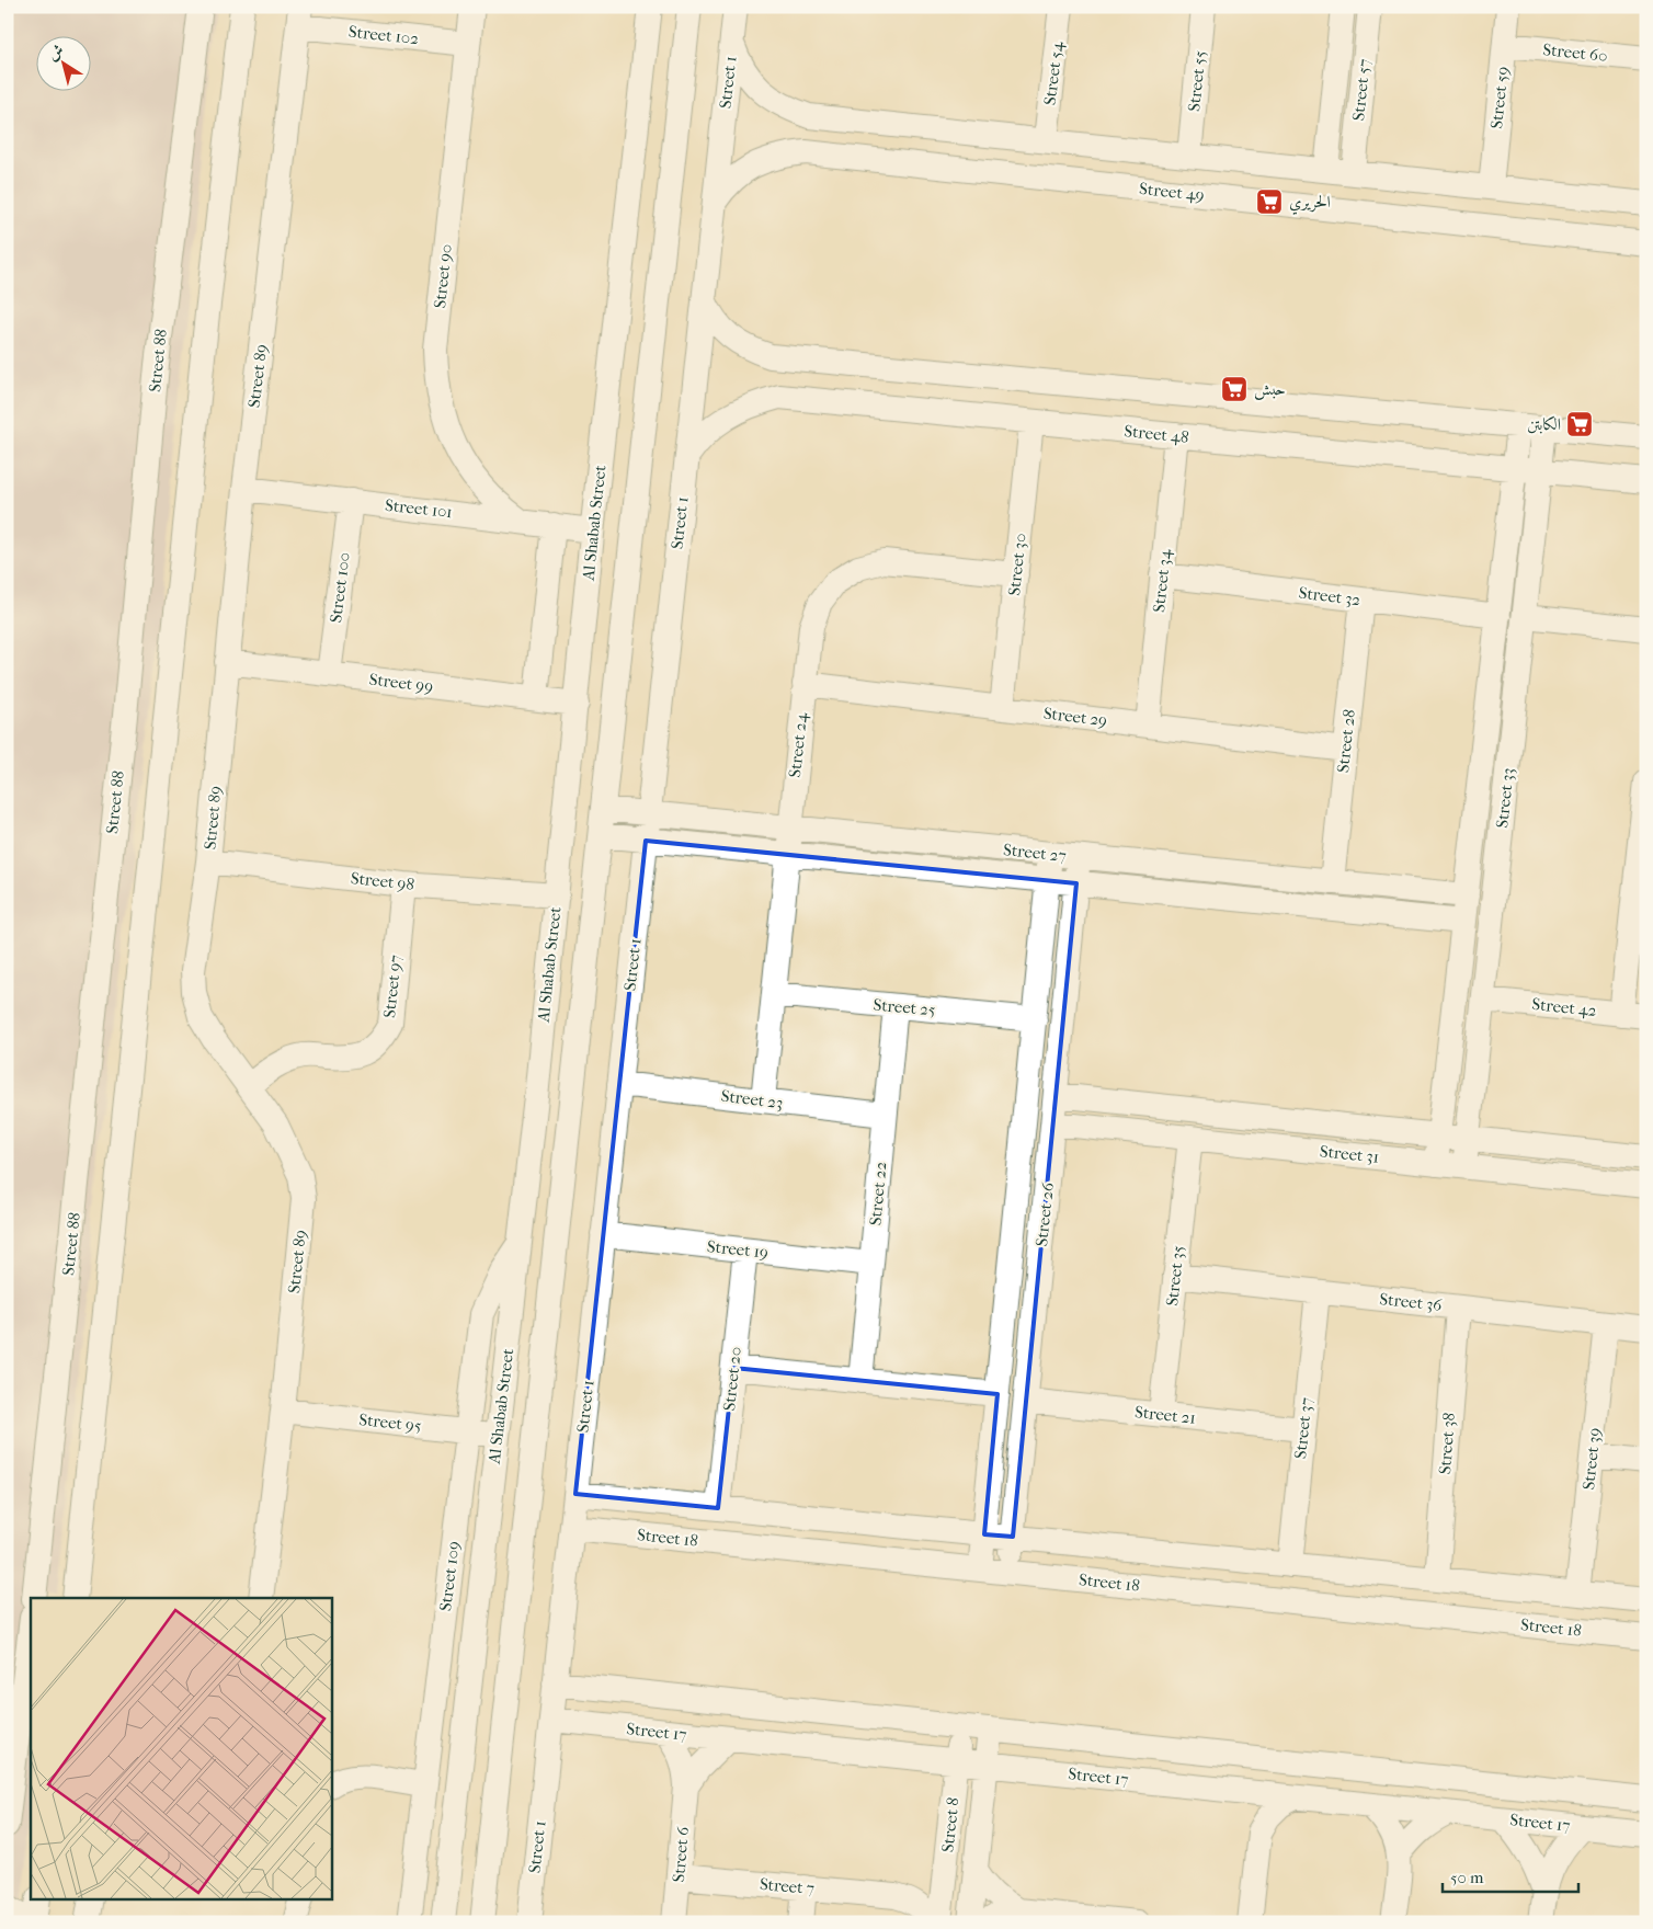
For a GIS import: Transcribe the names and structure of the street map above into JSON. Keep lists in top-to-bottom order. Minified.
{"streets":{"street":["Street 102","Street 60","Street 54","Street 55","Street 1","Street 57","Street 59","Street 49","Street 90","Street 88","Street 89","Street 48","Street 101","Al Shabab Street","Street 30","Street 34","Street 100","Street 32","Street 99","Street 29","Street 28","Street 24","Street 33","Street 27","Street 98","Street 97","Street 25","Street 42","Street 23","Street 31","Street 22","Street 26","Street 19","Street 35","Street 36","Street 20","Street 21","Street 95","Street 37","Street 38","Street 39","Street 18","Street 109","Street 17","Street 8","Street 6","Street 7"]},"crossings":[["Street 102","Street 90"],["Street 102","Street 89"],["Street 60","Street 59"],["Street 1","Street 49"],["Street 1","Street 48"],["Street 1","Street 27"],["Street 1","Street 23"],["Street 1","Street 19"],["Street 1","Street 18"],["Street 1","Street 17"],["Street 90","Street 101"],["Street 89","Street 101"],["Street 89","Street 99"],["Street 89","Street 98"],["Street 89","Street 97"],["Street 89","Street 95"],["Street 48","Street 30"],["Street 48","Street 34"],["Street 48","Street 33"],["Street 101","Al Shabab Street"],["Street 101","Street 100"],["Al Shabab Street","Street 99"],["Al Shabab Street","Street 98"],["Al Shabab Street","Street 95"],["Al Shabab Street","Street 109"],["Street 30","Street 29"],["Street 30","Street 24"],["Street 34","Street 32"],["Street 34","Street 29"],["Street 100","Street 99"],["Street 32","Street 28"],["Street 32","Street 33"],["Street 29","Street 28"],["Street 29","Street 24"],["Street 28","Street 27"],["Street 24","Street 27"],["Street 24","Street 25"],["Street 24","Street 23"],["Street 33","Street 27"],["Street 33","Street 42"],["Street 33","Street 31"],["Street 27","Street 26"],["Street 98","Street 97"],["Street 25","Street 22"],["Street 25","Street 26"],["Street 23","Street 22"],["Street 31","Street 26"],["Street 31","Street 35"],["Street 22","Street 19"],["Street 26","Street 21"],["Street 26","Street 18"],["Street 19","Street 20"],["Street 35","Street 36"],["Street 35","Street 21"],["Street 36","Street 37"],["Street 36","Street 38"],["Street 36","Street 39"],["Street 21","Street 37"],["Street 95","Street 109"],["Street 17","Street 8"],["Street 17","Street 6"],["Street 8","Street 7"],["Street 6","Street 7"]],"places":{"supermarket":["الحريري","حبش","الكابتن"]},"scale_bar":"50 m","north":"top left"}
